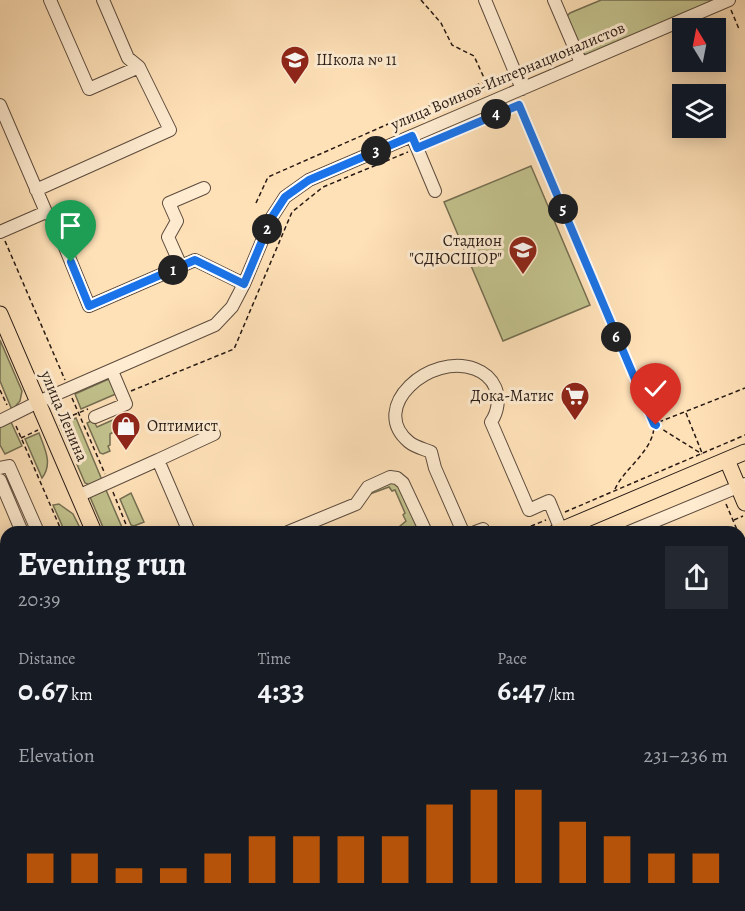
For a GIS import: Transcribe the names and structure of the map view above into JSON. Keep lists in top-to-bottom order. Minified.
{"streets":{"main road":["улица Ленина"],"street":["улица Воинов-Интернационалистов"]},"crossings":[["улица Воинов-Интернационалистов","улица Ленина"]],"places":{"school or university":["Школа № 11","Стадион \"СДЮСШОР\""],"supermarket":["Дока-Матис"],"shop":["Оптимист"]},"north":"top","page":{"pins":["4","3","5","2","1","6"],"heading":["Evening run","20:39"],"stats":[["Distance","0.67 km"],["Time","4:33"],["Pace","6:47 /km"]],"chart":["Elevation","231–236 m"]}}
